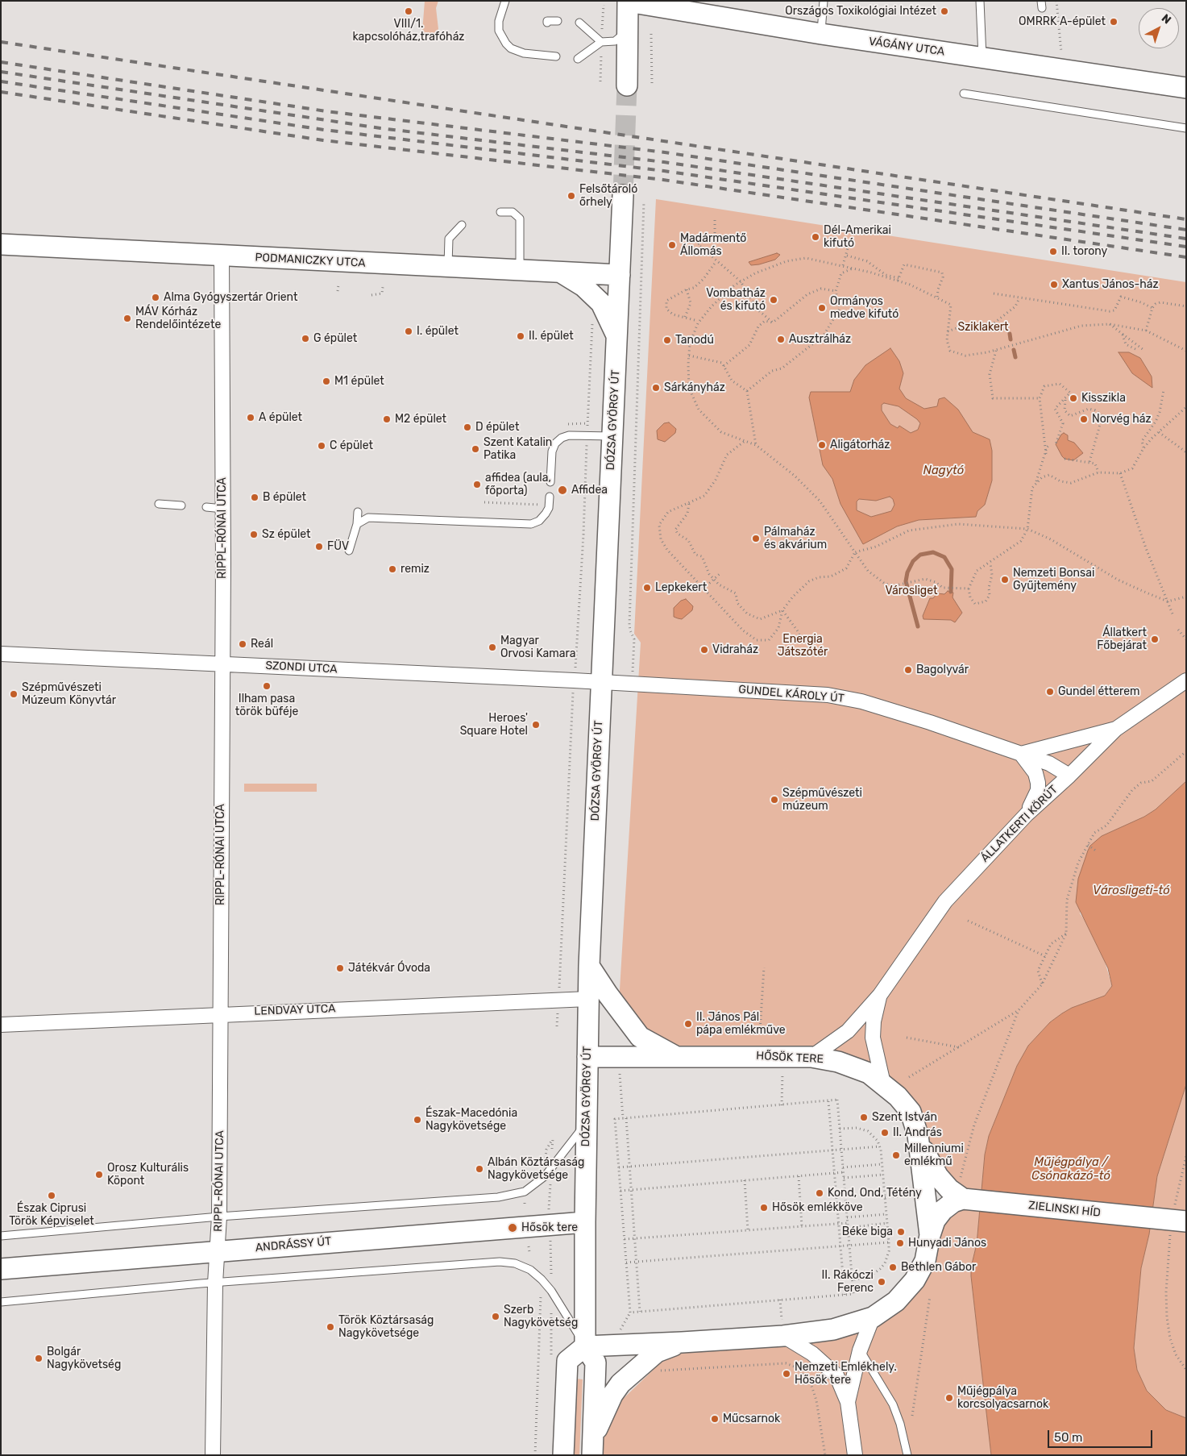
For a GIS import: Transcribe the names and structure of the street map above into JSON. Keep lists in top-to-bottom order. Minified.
{"streets":{"street":["VÁGÁNY UTCA","PODMANICZKY UTCA","DÓZSA GYÖRGY ÚT","RIPPL-RÓNAI UTCA","SZONDI UTCA","GUNDEL KÁROLY ÚT","ÁLLATKERTI KÖRÚT","LENDVAY UTCA","HŐSÖK TERE","ZIELINSKI HÍD","ANDRÁSSY ÚT"]},"crossings":[["PODMANICZKY UTCA","DÓZSA GYÖRGY ÚT"],["PODMANICZKY UTCA","RIPPL-RÓNAI UTCA"],["DÓZSA GYÖRGY ÚT","SZONDI UTCA"],["DÓZSA GYÖRGY ÚT","GUNDEL KÁROLY ÚT"],["DÓZSA GYÖRGY ÚT","LENDVAY UTCA"],["DÓZSA GYÖRGY ÚT","HŐSÖK TERE"],["DÓZSA GYÖRGY ÚT","ANDRÁSSY ÚT"],["RIPPL-RÓNAI UTCA","SZONDI UTCA"],["RIPPL-RÓNAI UTCA","LENDVAY UTCA"],["RIPPL-RÓNAI UTCA","ANDRÁSSY ÚT"],["SZONDI UTCA","GUNDEL KÁROLY ÚT"],["GUNDEL KÁROLY ÚT","ÁLLATKERTI KÖRÚT"],["ÁLLATKERTI KÖRÚT","HŐSÖK TERE"],["HŐSÖK TERE","ZIELINSKI HÍD"]],"water":["Nagytó","Városligeti-tó","Műjégpálya / Csónakázó-tó"],"parks":["Sziklakert","Városliget","Energia Játszótér"],"places":["VIII/1. kapcsolóház,trafóház","Országos Toxikológiai Intézet","OMRRK A-épület","Felsőtároló őrhely","Dél-Amerikai kifutó","Madármentő Állomás","II. torony","Xantus János-ház","Alma Gyógyszertár Orient","Vombatház és kifutó","Ormányos medve kifutó","MÁV Kórház Rendelőintézete","I. épület","II. épület","G épület","Ausztrálház","Tanodú","M1 épület","Sárkányház","Kisszikla","A épület","M2 épület","Norvég ház","D épület","Aligátorház","C épület","Szent Katalin Patika","affidea (aula, főporta)","Affidea","B épület","Sz épület","Pálmaház és akvárium","FÜV","remiz","Nemzeti Bonsai Gyűjtemény","Lepkekert","Állatkert Főbejárat","Reál","Magyar Orvosi Kamara","Vidraház","Bagolyvár","Ilham pasa török büféje","Gundel étterem","Szépművészeti Múzeum Könyvtár","Heroes' Square Hotel","Szépművészeti múzeum","Játékvár Óvoda","II. János Pál pápa emlékműve","Szent István","Észak-Macedónia Nagykövetsége","II. András","Millenniumi emlékmű","Albán Köztársaság Nagykövetsége","Orosz Kulturális Köpont","Kond, Ond, Tétény","Észak Ciprusi Török Képviselet","Hősök emlékköve","Hősök tere","Béke biga","Hunyadi János","Bethlen Gábor","II. Rákóczi Ferenc","Szerb Nagykövetség","Török Köztársaság Nagykövetsége","Bolgár Nagykövetség","Nemzeti Emlékhely. Hősök tere","Műjégpálya korcsolyacsarnok","Műcsarnok"],"scale_bar":"50 m","north":"top right"}
